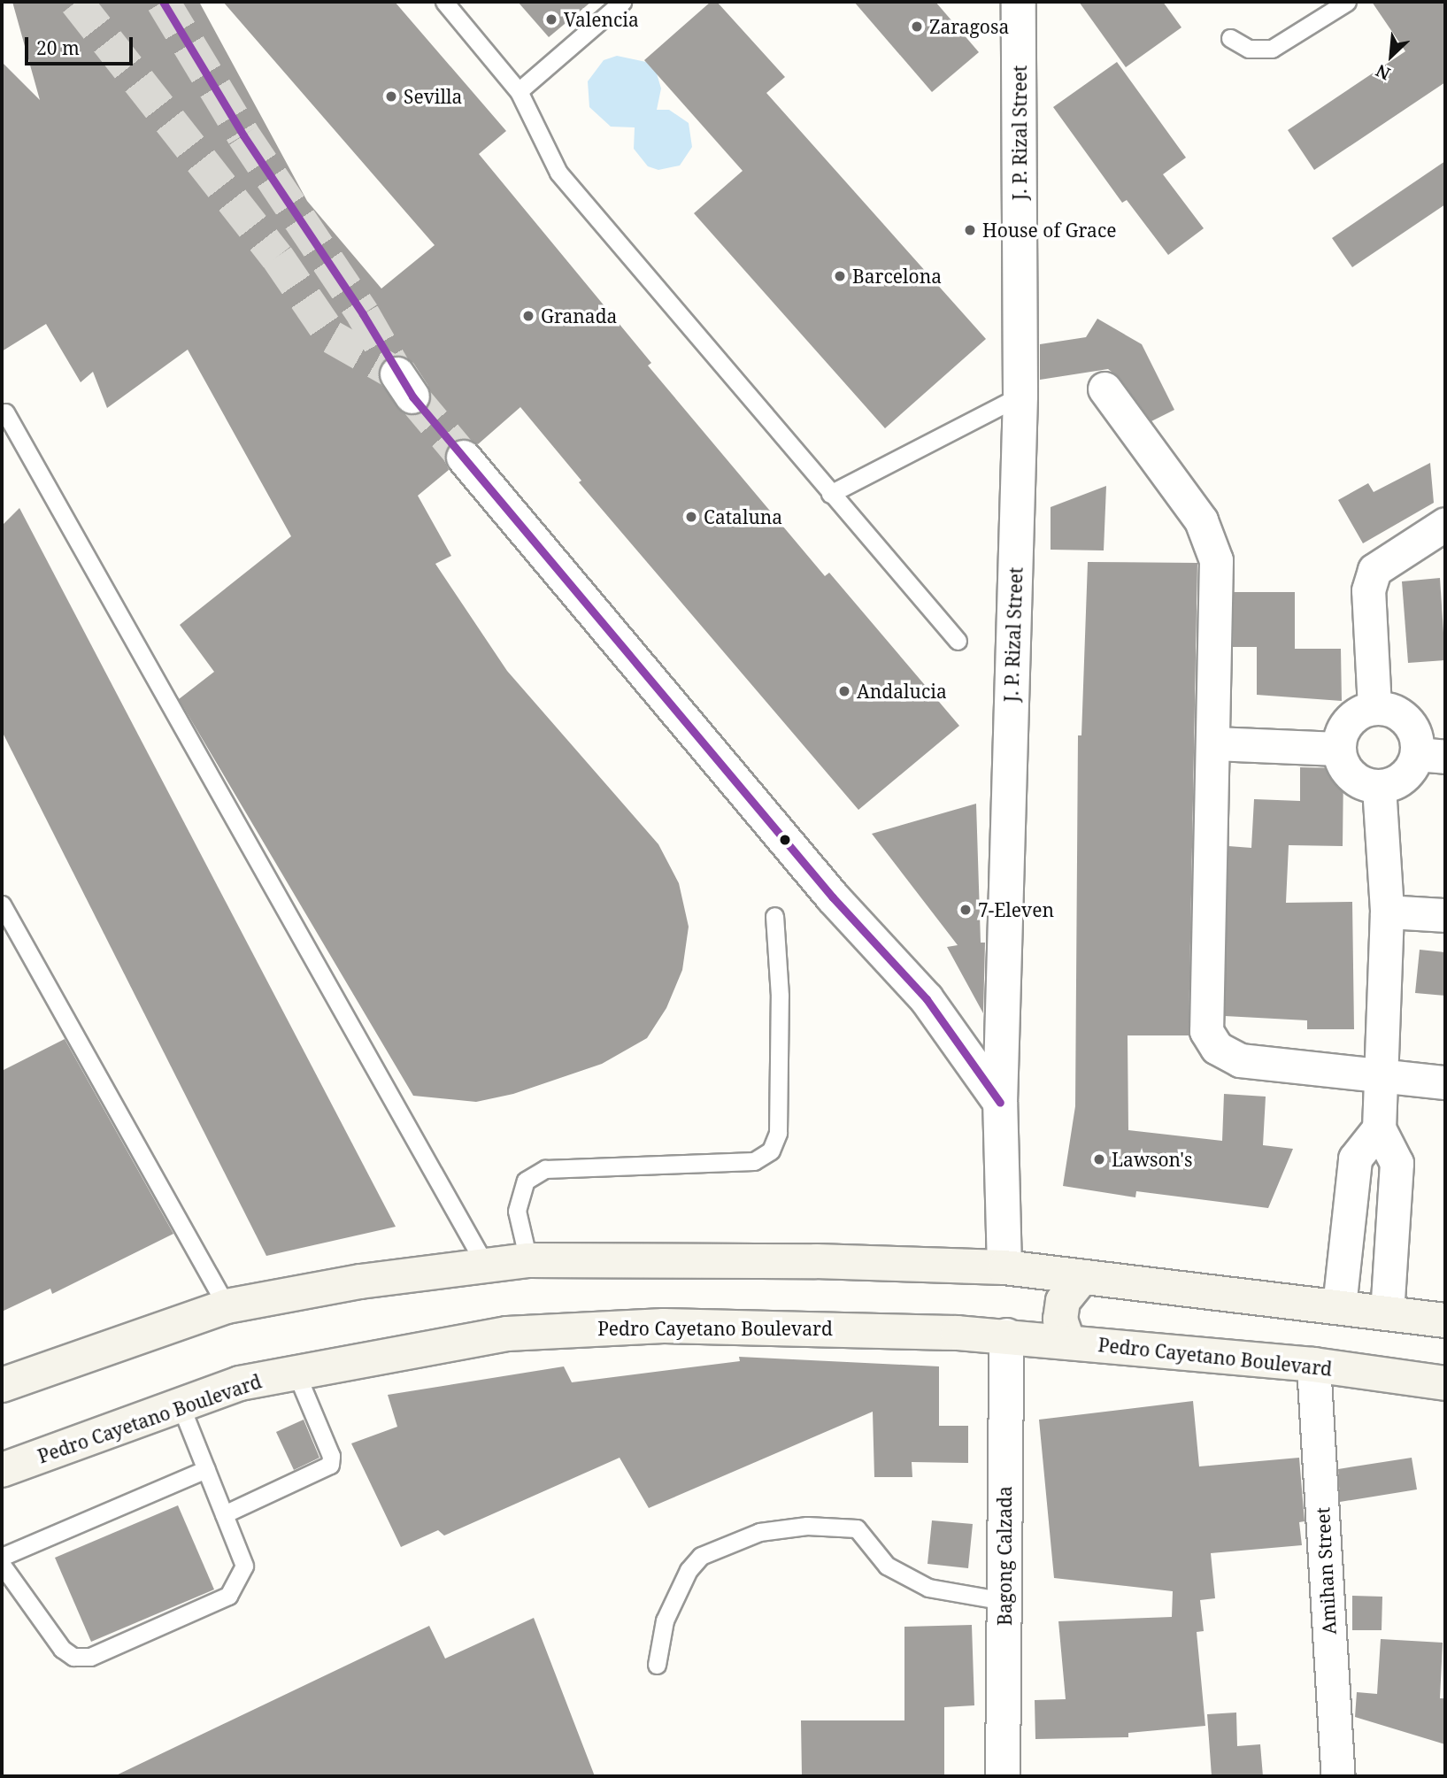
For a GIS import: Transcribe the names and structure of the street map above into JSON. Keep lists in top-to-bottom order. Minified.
{"streets":{"main road":["Pedro Cayetano Boulevard"],"street":["J. P. Rizal Street","Bagong Calzada","Amihan Street"]},"crossings":[["Pedro Cayetano Boulevard","Bagong Calzada"],["Pedro Cayetano Boulevard","Amihan Street"]],"places":["Valencia","Zaragosa","Sevilla","House of Grace","Barcelona","Granada","Cataluna","Andalucia","7-Eleven","Lawson's"],"scale_bar":"20 m","north":"bottom left"}
